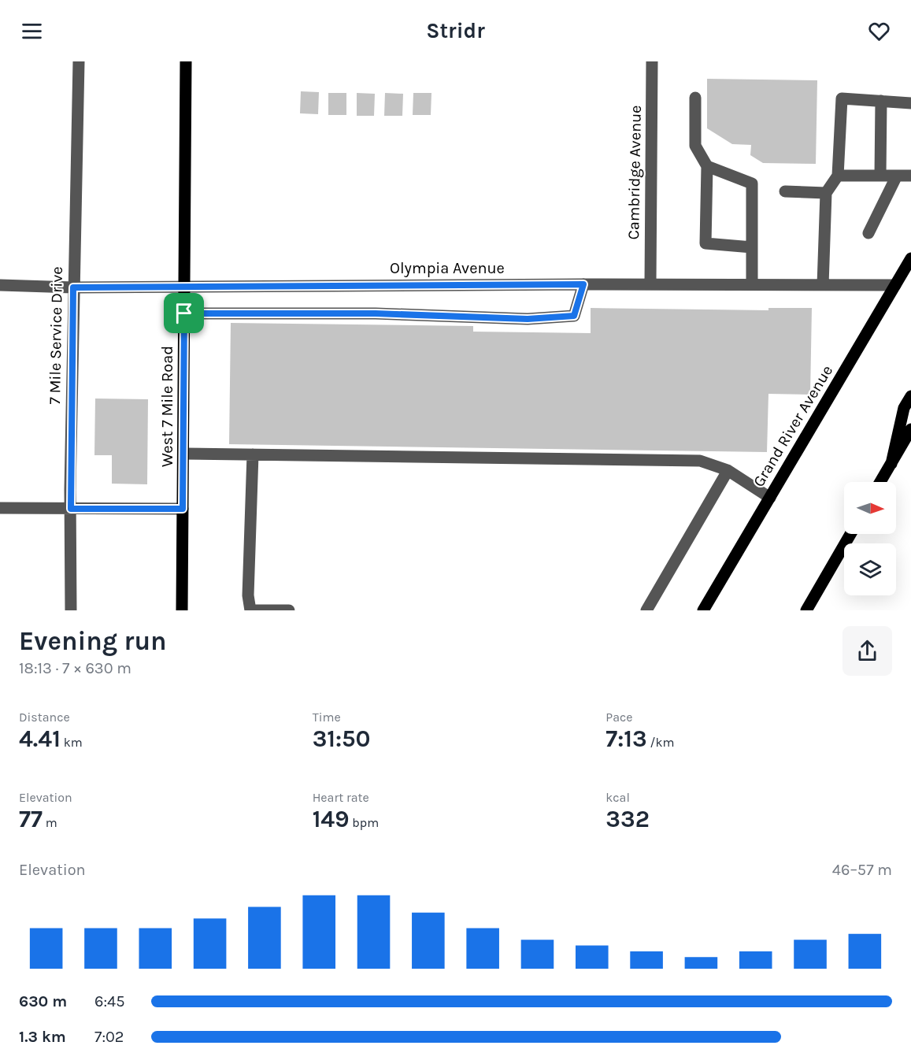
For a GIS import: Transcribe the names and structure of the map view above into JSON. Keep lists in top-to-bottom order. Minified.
{"streets":{"main road":["West 7 Mile Road","Grand River Avenue"],"street":["Cambridge Avenue","Olympia Avenue","7 Mile Service Drive"]},"crossings":[["Cambridge Avenue","Olympia Avenue"],["Olympia Avenue","7 Mile Service Drive"],["Olympia Avenue","West 7 Mile Road"],["Olympia Avenue","Grand River Avenue"]],"north":"right","page":{"header":"Stridr","heading":["Evening run","18:13 · 7 × 630 m"],"stats":[["Distance","4.41 km"],["Time","31:50"],["Pace","7:13 /km"],["Elevation","77 m"],["Heart rate","149 bpm"],["kcal","332"]],"chart":["Elevation","46–57 m"],"list":[{"name":"630 m","note":"6:45"},{"name":"1.3 km","note":"7:02"}]}}
